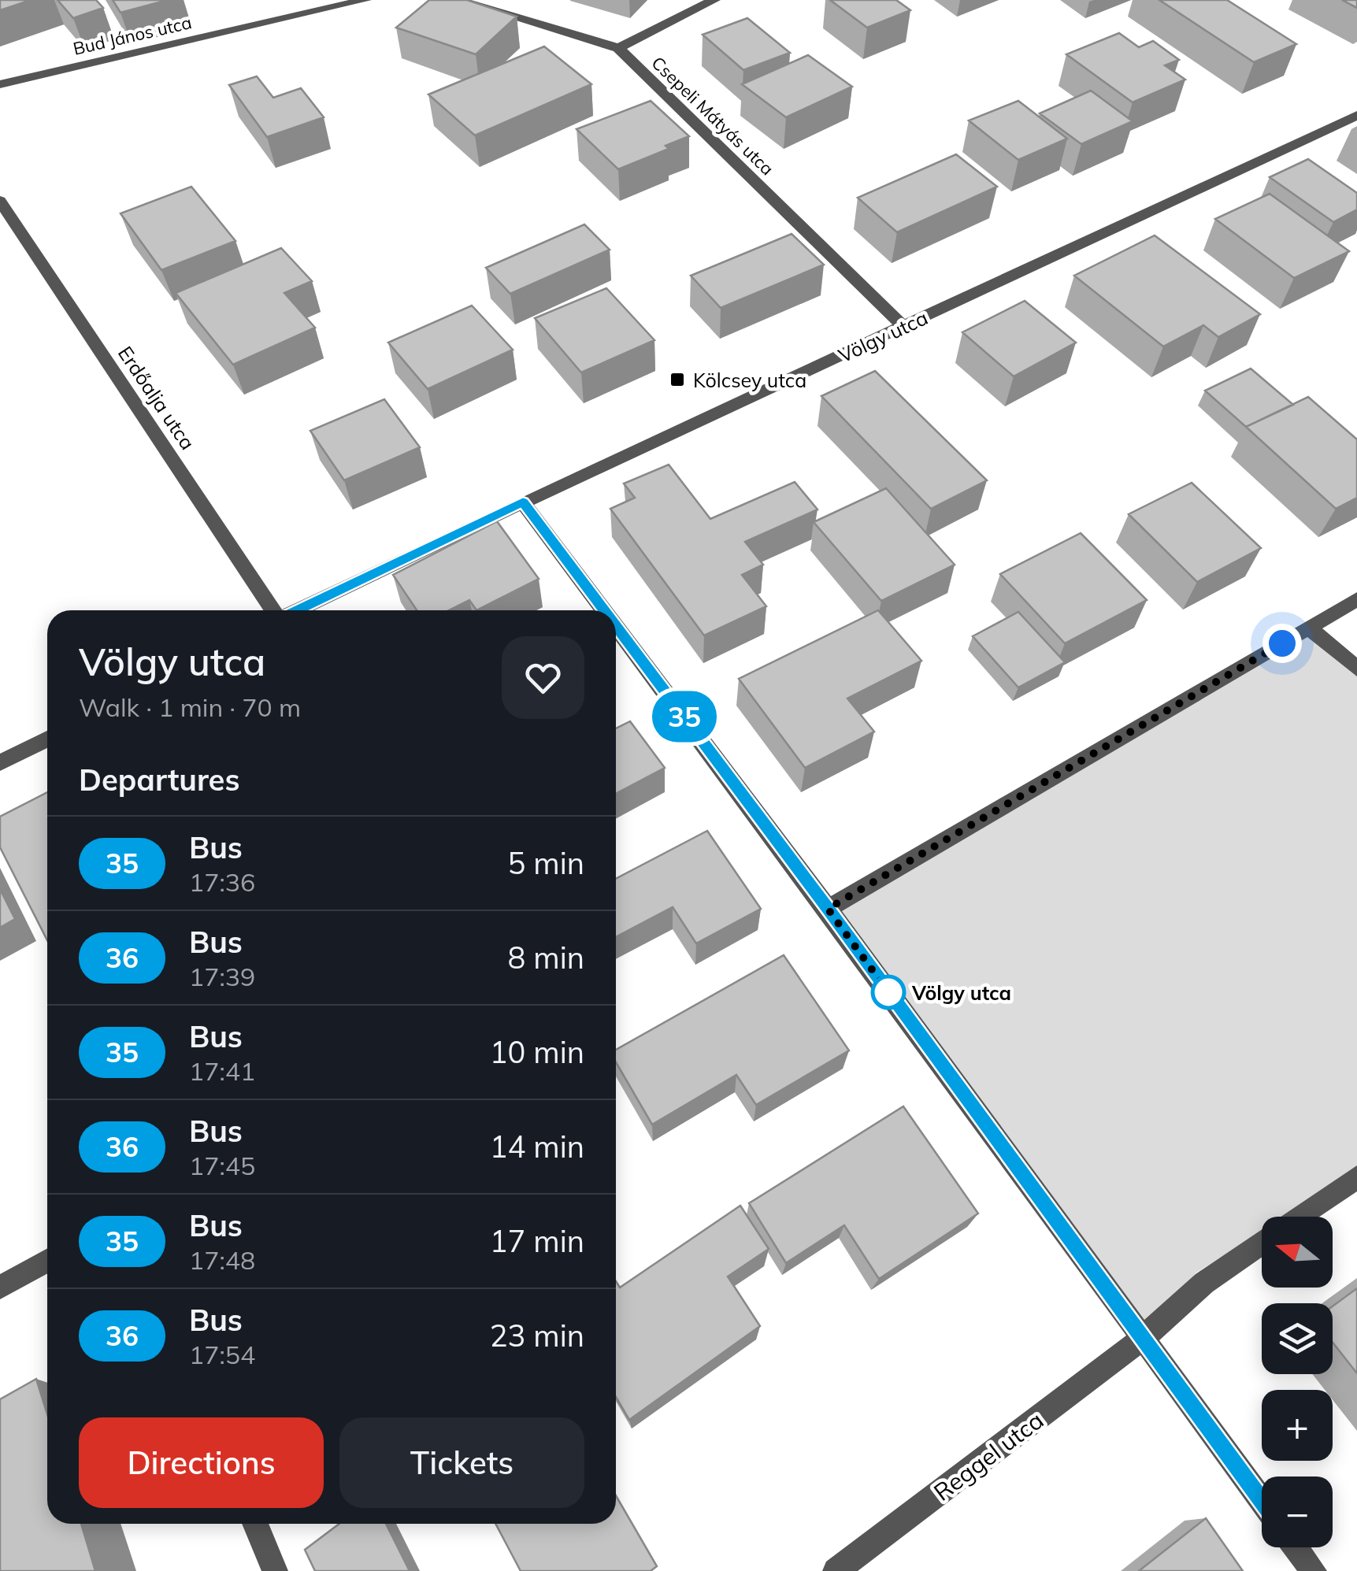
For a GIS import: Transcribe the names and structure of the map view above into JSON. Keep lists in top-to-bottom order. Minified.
{"streets":{"street":["Bud János utca","Csepeli Mátyás utca","Völgy utca","Erdőalja utca","Reggel utca"]},"crossings":[["Csepeli Mátyás utca","Völgy utca"]],"places":{"transit":["Kölcsey utca"],"other":["Völgy utca"]},"lines":["bus line 35"],"north":"left","page":{"on_map":"35","heading":[["Völgy utca","Walk · 1 min · 70 m"],"Departures"],"list":[{"mark":"35","name":"Bus","note":"17:36","value":"5 min"},{"mark":"36","name":"Bus","note":"17:39","value":"8 min"},{"mark":"35","name":"Bus","note":"17:41","value":"10 min"},{"mark":"36","name":"Bus","note":"17:45","value":"14 min"},{"mark":"35","name":"Bus","note":"17:48","value":"17 min"},{"mark":"36","name":"Bus","note":"17:54","value":"23 min"}],"map_buttons":["+","−"],"buttons":["Directions","Tickets"]}}
